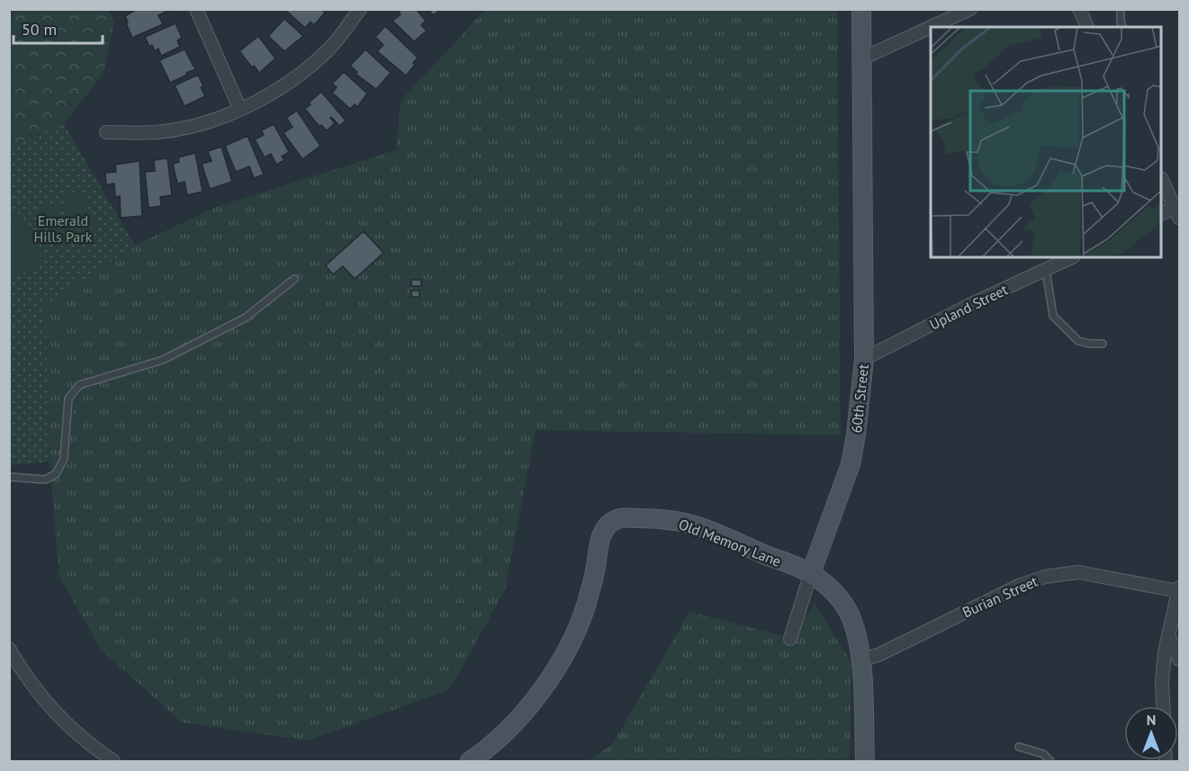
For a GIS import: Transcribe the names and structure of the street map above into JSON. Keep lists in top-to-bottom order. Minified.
{"streets":{"street":["Upland Street","60th Street","Old Memory Lane","Burian Street"]},"crossings":[["Upland Street","60th Street"],["60th Street","Old Memory Lane"]],"parks":["Emerald Hills Park"],"scale_bar":"50 m","north":"top"}
